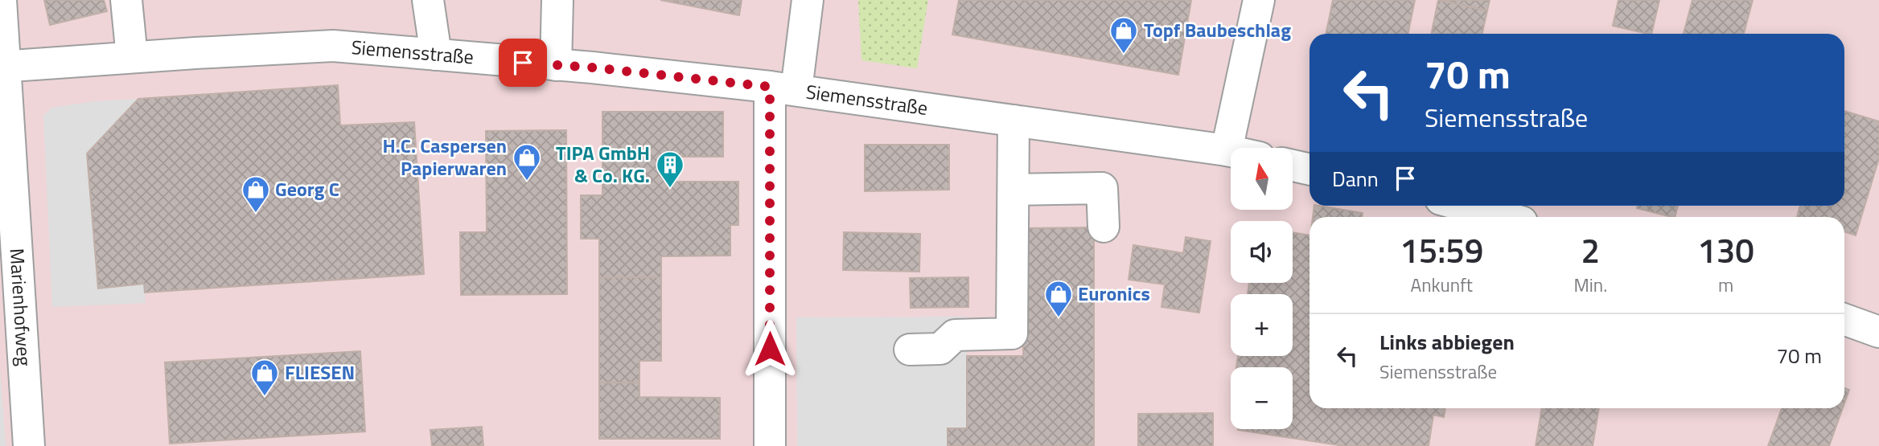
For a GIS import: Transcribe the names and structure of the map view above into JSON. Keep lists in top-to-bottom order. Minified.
{"streets":{"street":["Siemensstraße","Marienhofweg"]},"crossings":[["Siemensstraße","Marienhofweg"]],"places":{"shop":["Topf Baubeschlag","H.C. Caspersen Papierwaren","Georg C","Euronics","FLIESEN"],"building":["TIPA GmbH & Co. KG."]},"north":"top","page":{"turn":["70 m","Siemensstraße"],"map_buttons":["+","−"],"then":"Dann","eta":["15:59","Ankunft","2","Min.","130","m"],"list":[{"name":"Links abbiegen","note":"Siemensstraße","value":"70 m"}]}}
